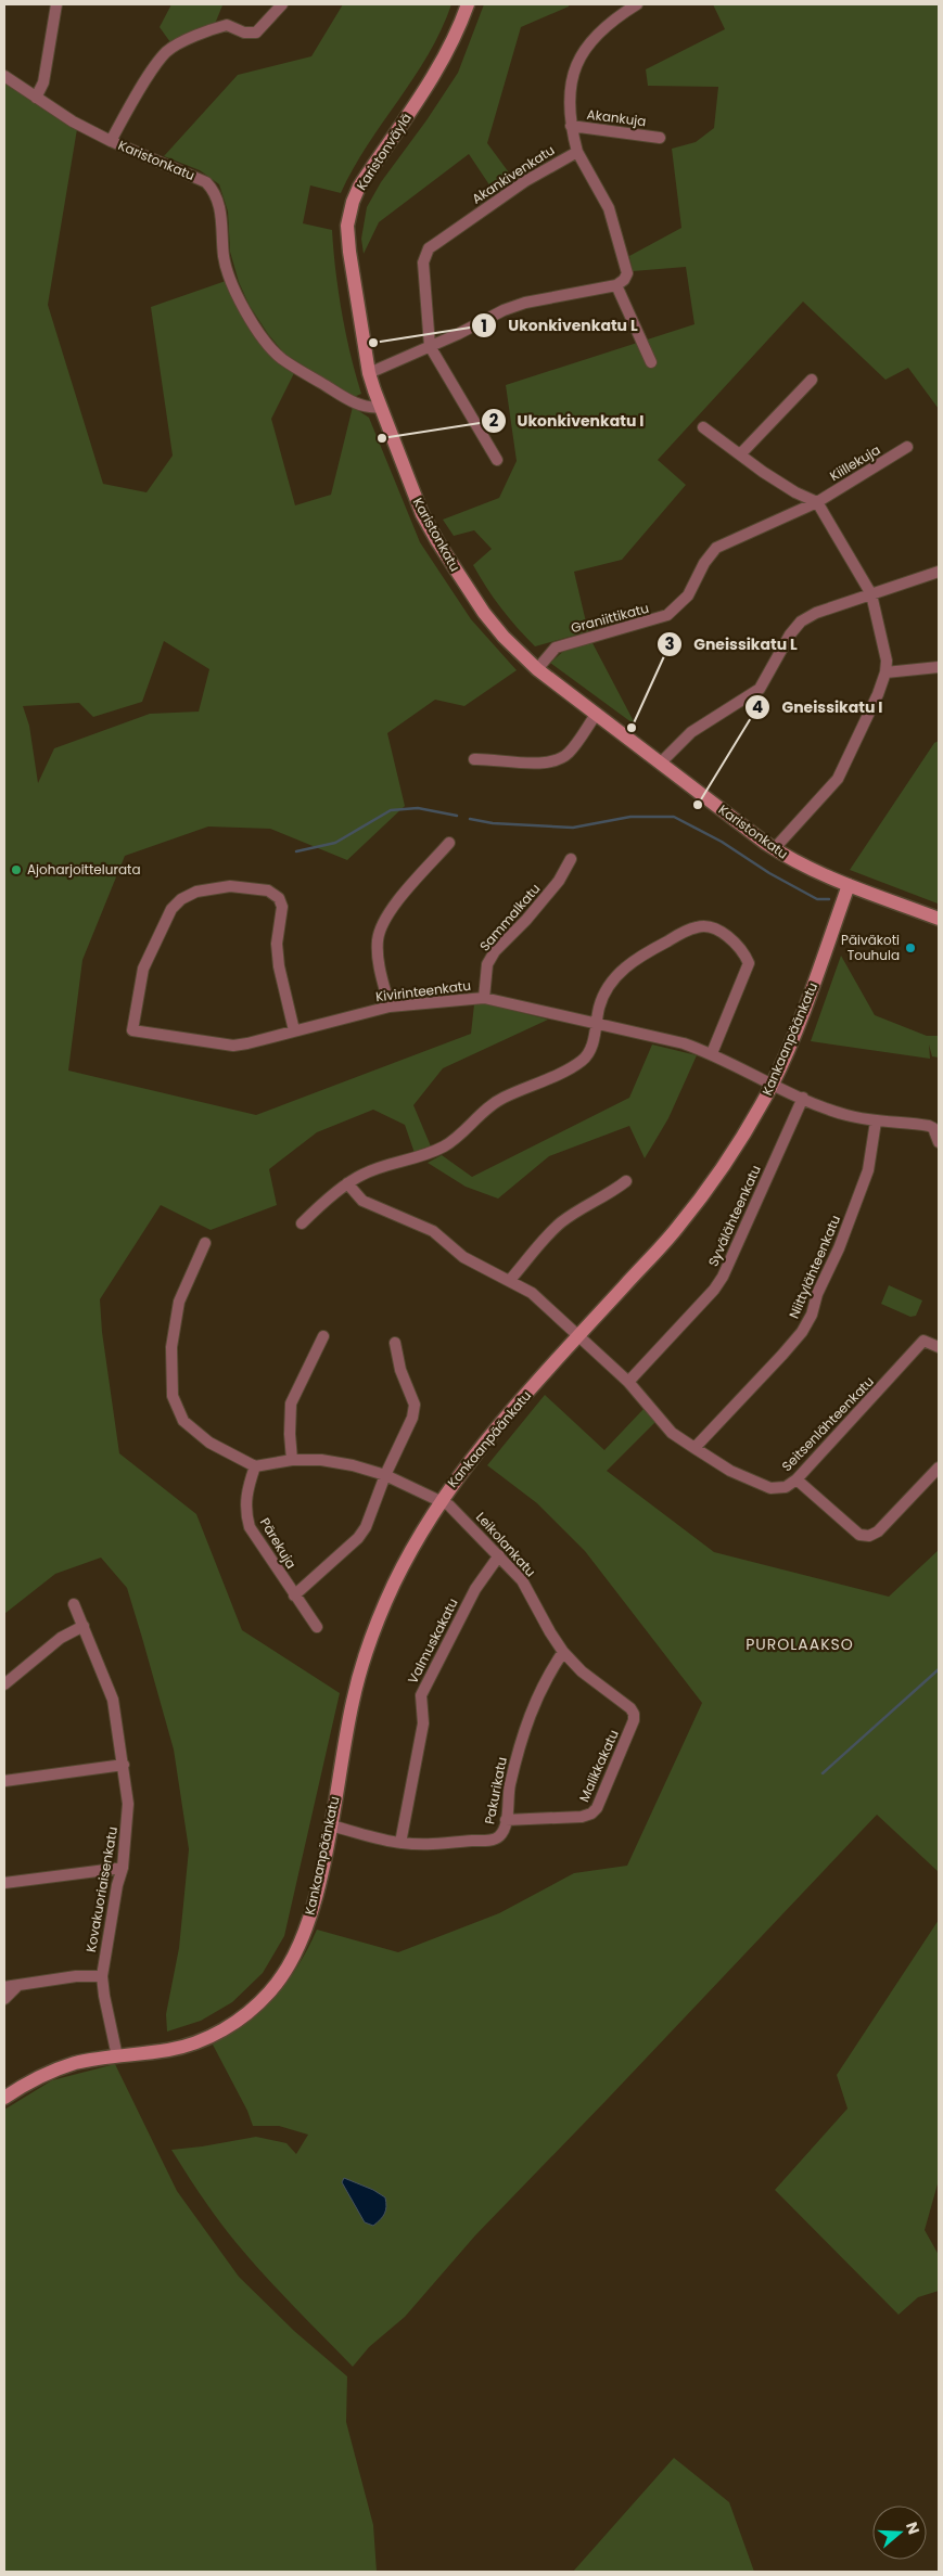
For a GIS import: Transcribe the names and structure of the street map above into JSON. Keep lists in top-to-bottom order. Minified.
{"streets":{"street":["Akankuja","Karistonväylä","Karistonkatu","Akankivenkatu","Kiillekuja","Graniittikatu","Sammalkatu","Kivirinteenkatu","Kankaanpäänkatu","Syvälähteenkatu","Niittylähteenkatu","Seitsenlähteenkatu","Pärekuja","Leikolankatu","Valmuskakatu","Malikkakatu","Pakurikatu","Kovakuoriaisenkatu"]},"crossings":[["Akankuja","Akankivenkatu"],["Karistonväylä","Karistonkatu"],["Karistonkatu","Graniittikatu"],["Karistonkatu","Kankaanpäänkatu"],["Kiillekuja","Graniittikatu"],["Sammalkatu","Kivirinteenkatu"],["Kivirinteenkatu","Kankaanpäänkatu"],["Kivirinteenkatu","Syvälähteenkatu"],["Kivirinteenkatu","Niittylähteenkatu"],["Kankaanpäänkatu","Seitsenlähteenkatu"],["Kankaanpäänkatu","Leikolankatu"],["Kankaanpäänkatu","Pakurikatu"],["Kankaanpäänkatu","Kovakuoriaisenkatu"],["Syvälähteenkatu","Seitsenlähteenkatu"],["Niittylähteenkatu","Seitsenlähteenkatu"],["Pärekuja","Leikolankatu"],["Leikolankatu","Valmuskakatu"],["Leikolankatu","Malikkakatu"],["Leikolankatu","Pakurikatu"],["Valmuskakatu","Pakurikatu"],["Malikkakatu","Pakurikatu"]],"districts":["PUROLAAKSO"],"places":["Ukonkivenkatu L","Ukonkivenkatu I","Gneissikatu L","Gneissikatu I","Ajoharjoittelurata","Päiväkoti Touhula"],"north":"right"}
